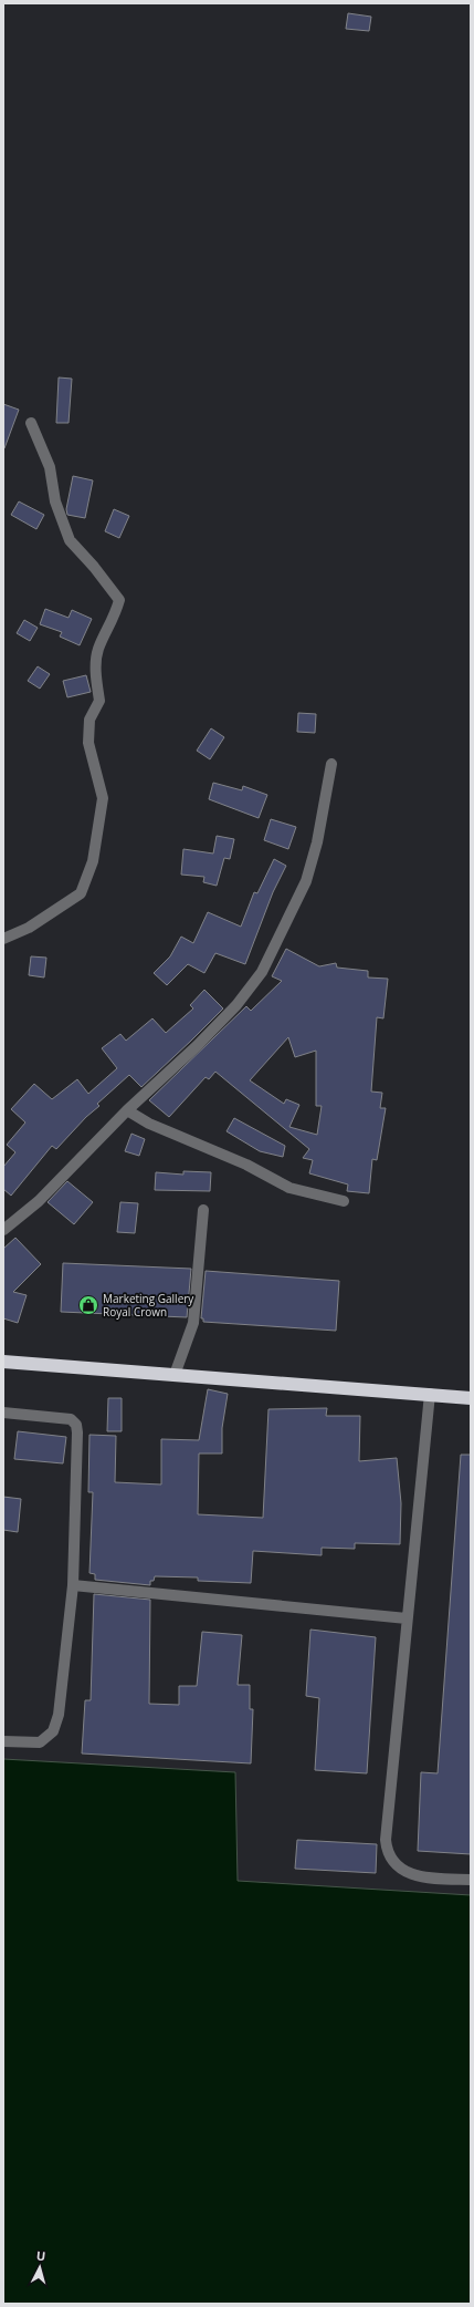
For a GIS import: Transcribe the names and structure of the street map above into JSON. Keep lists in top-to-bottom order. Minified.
{"places":{"shop":["Marketing Gallery Royal Crown"]},"north":"top"}
